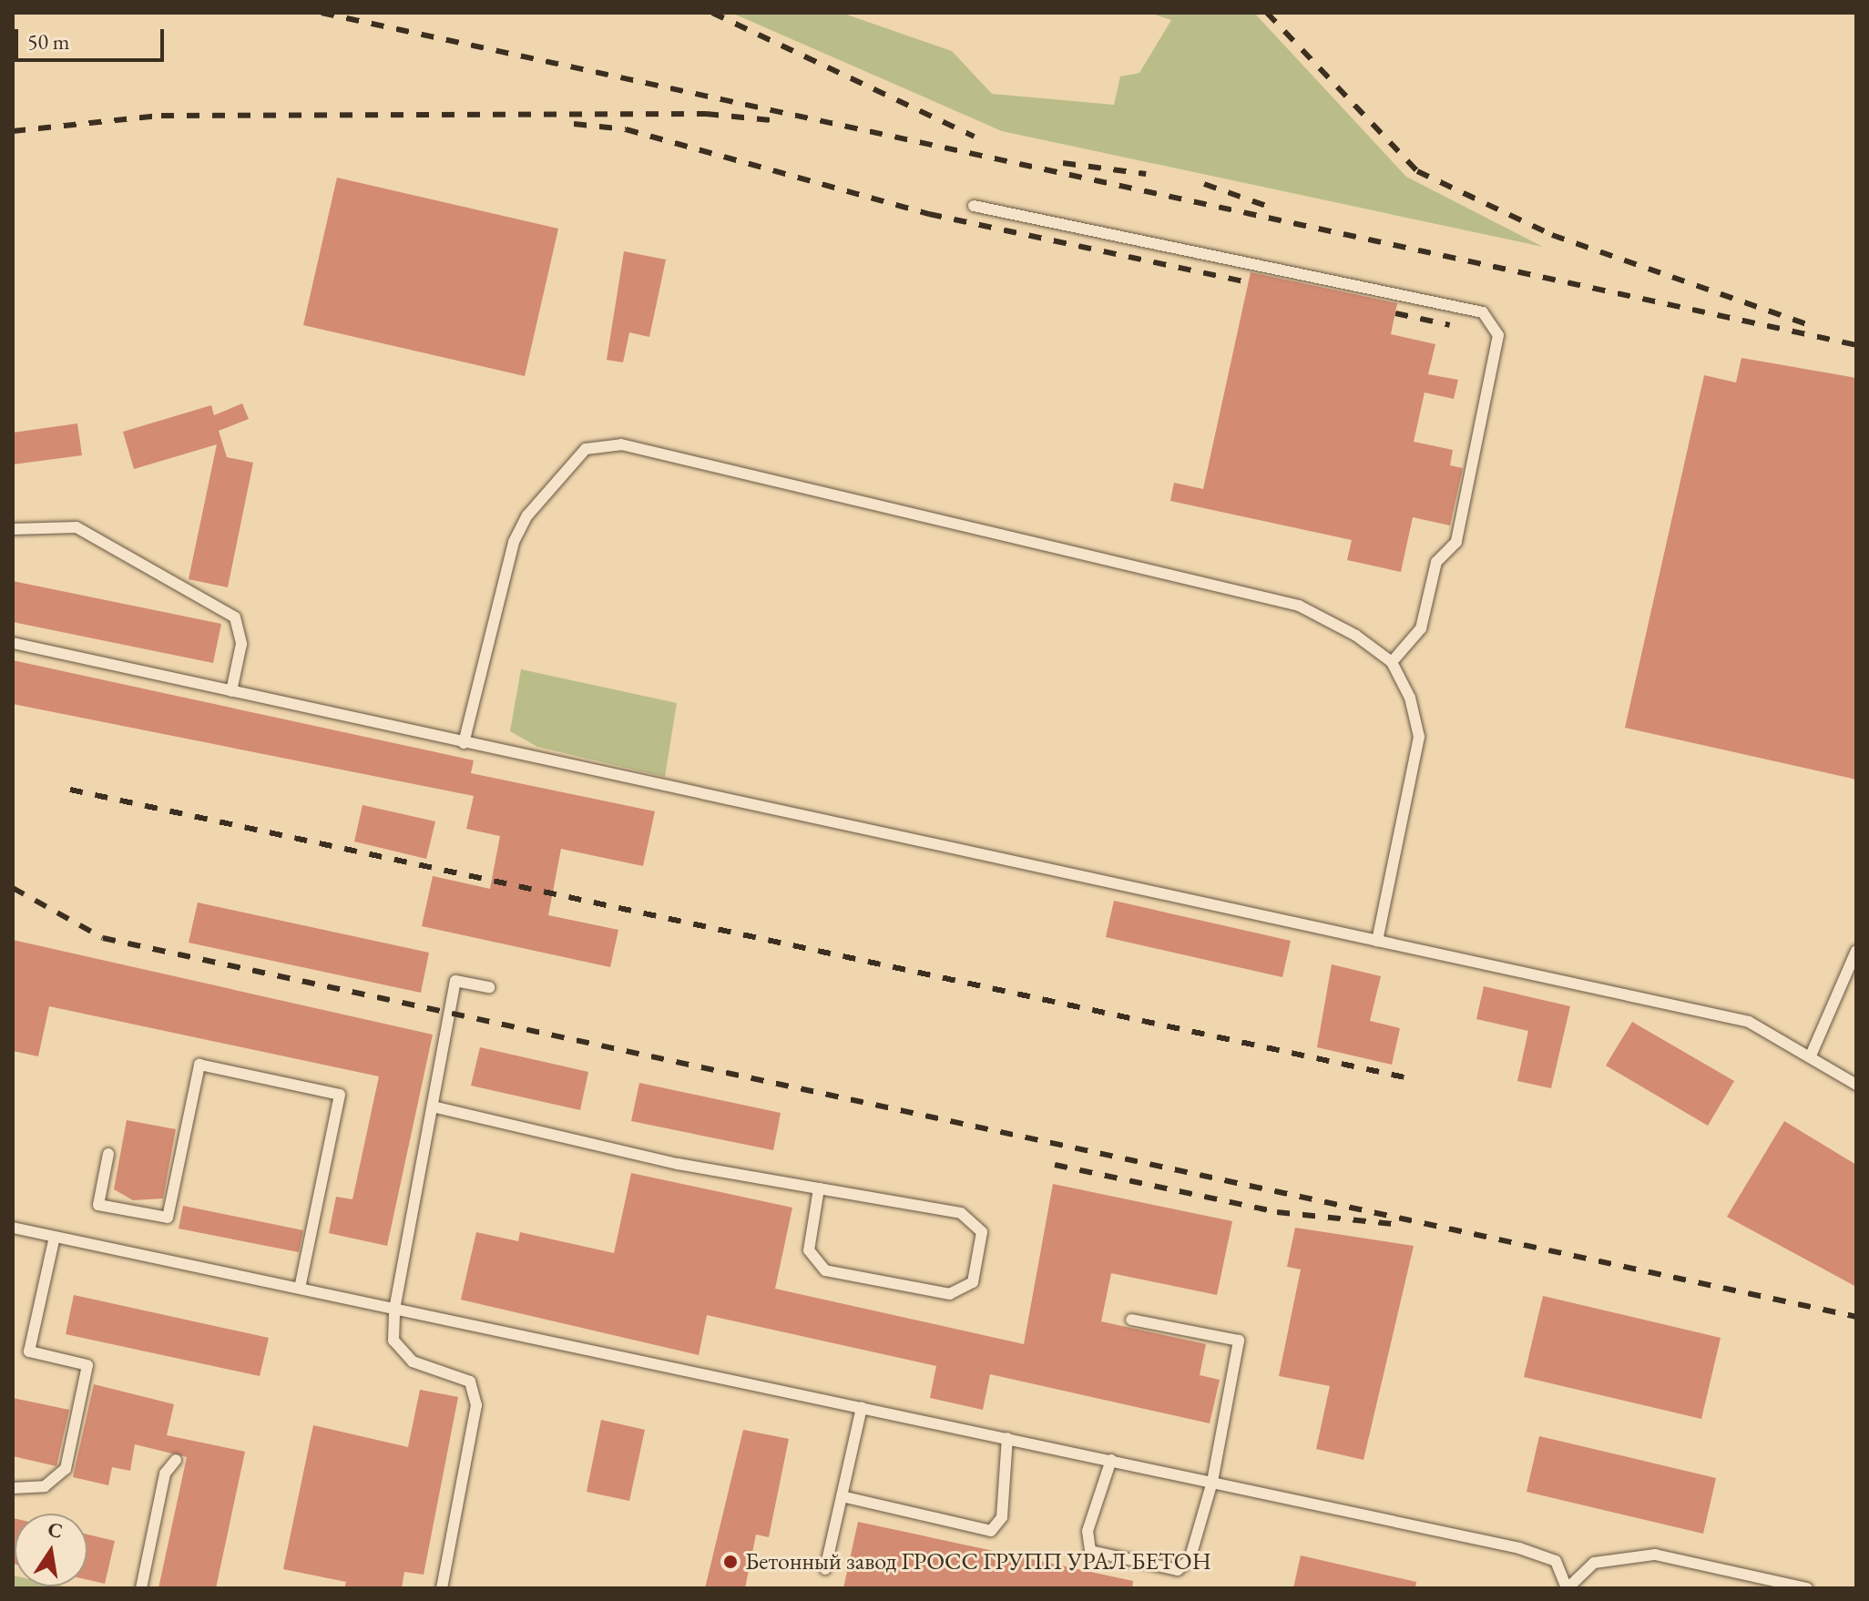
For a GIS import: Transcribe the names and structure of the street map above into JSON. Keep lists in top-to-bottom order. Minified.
{"places":["Бетонный завод ГРОСС ГРУПП УРАЛ БЕТОН"],"scale_bar":"50 m","north":"top"}
